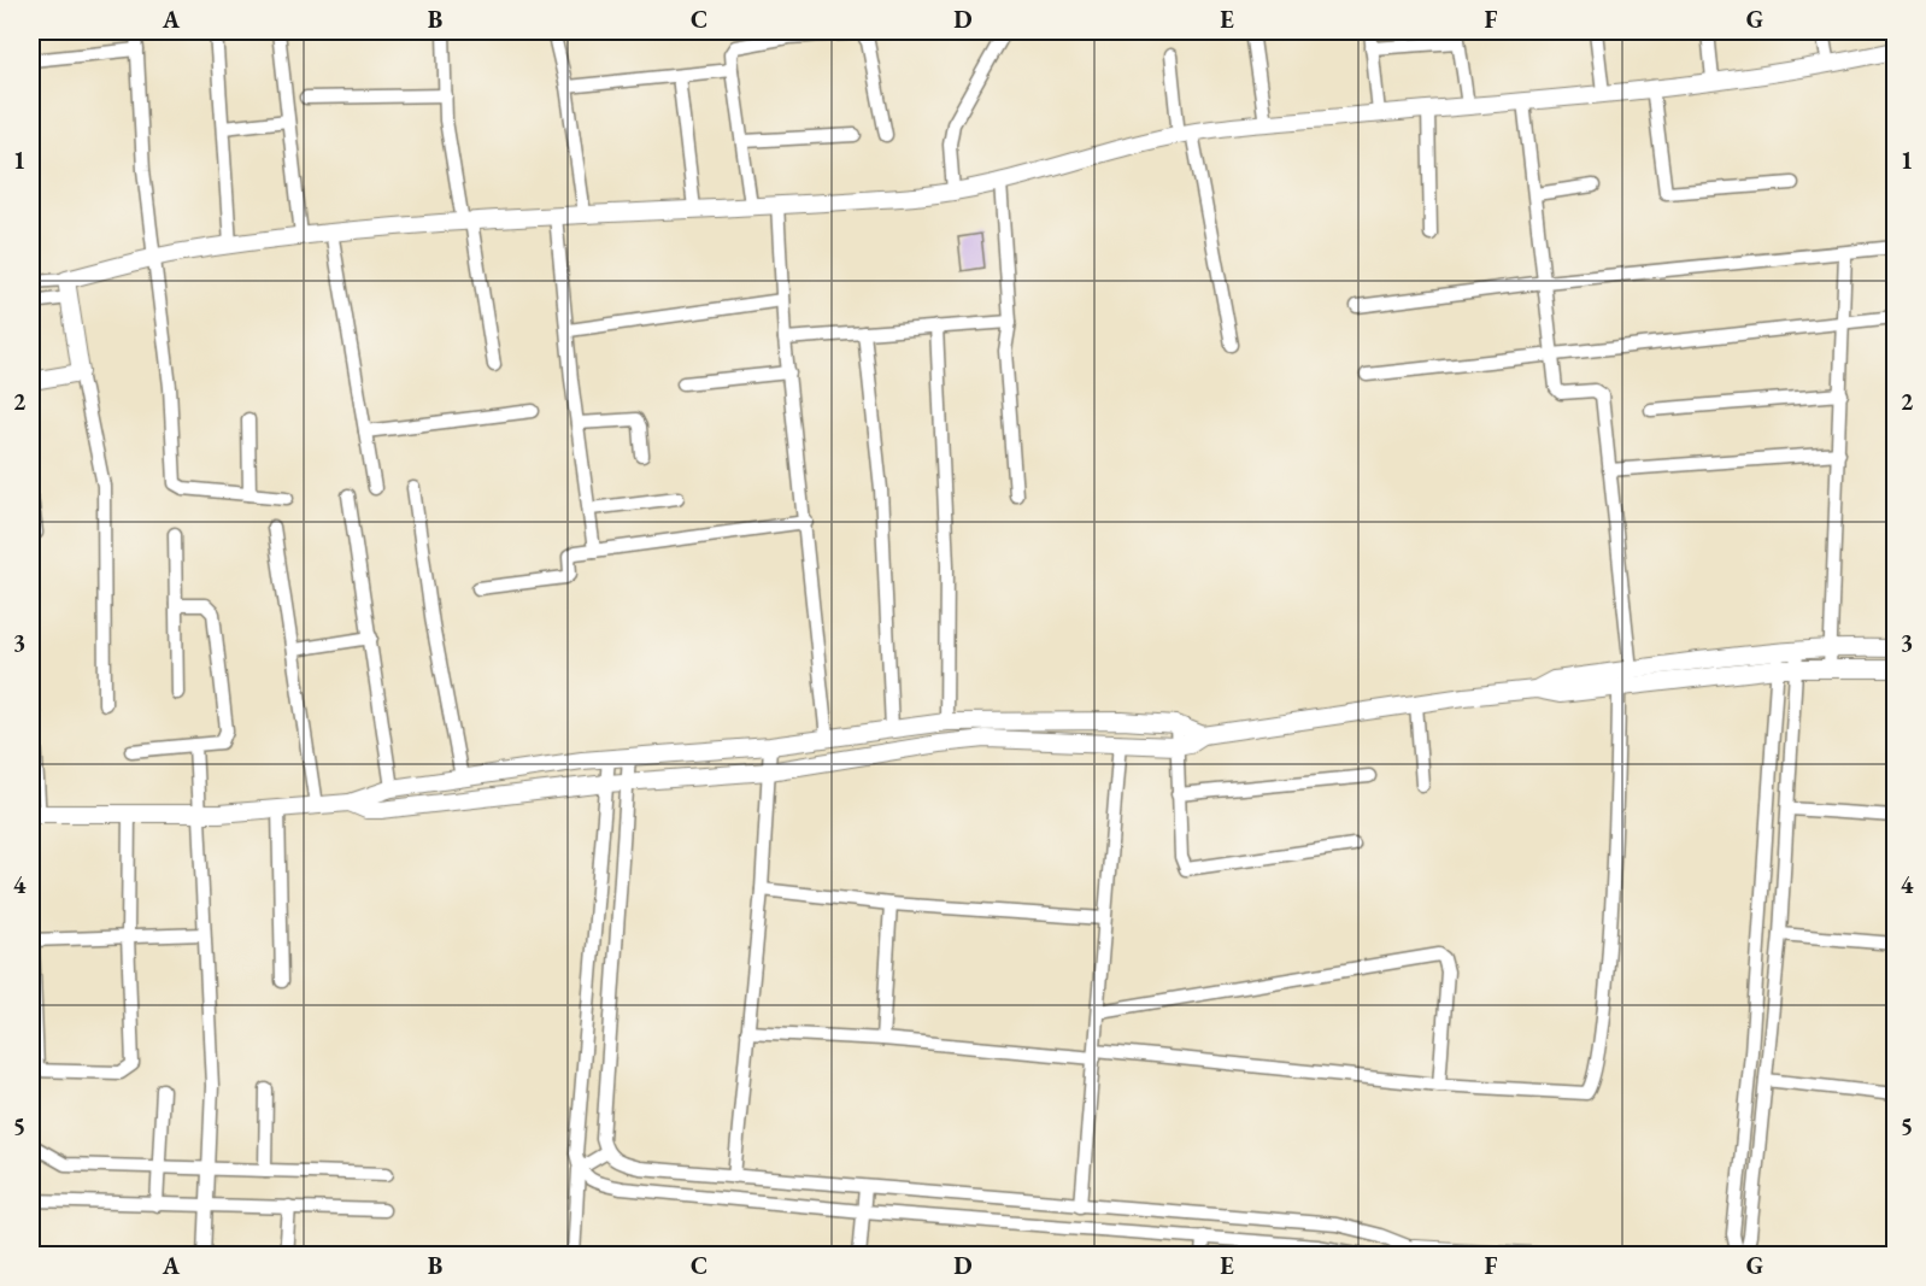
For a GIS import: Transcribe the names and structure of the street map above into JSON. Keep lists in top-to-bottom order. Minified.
{"grid":{"columns":["A","B","C","D","E","F","G"],"rows":["1","2","3","4","5"]}}
